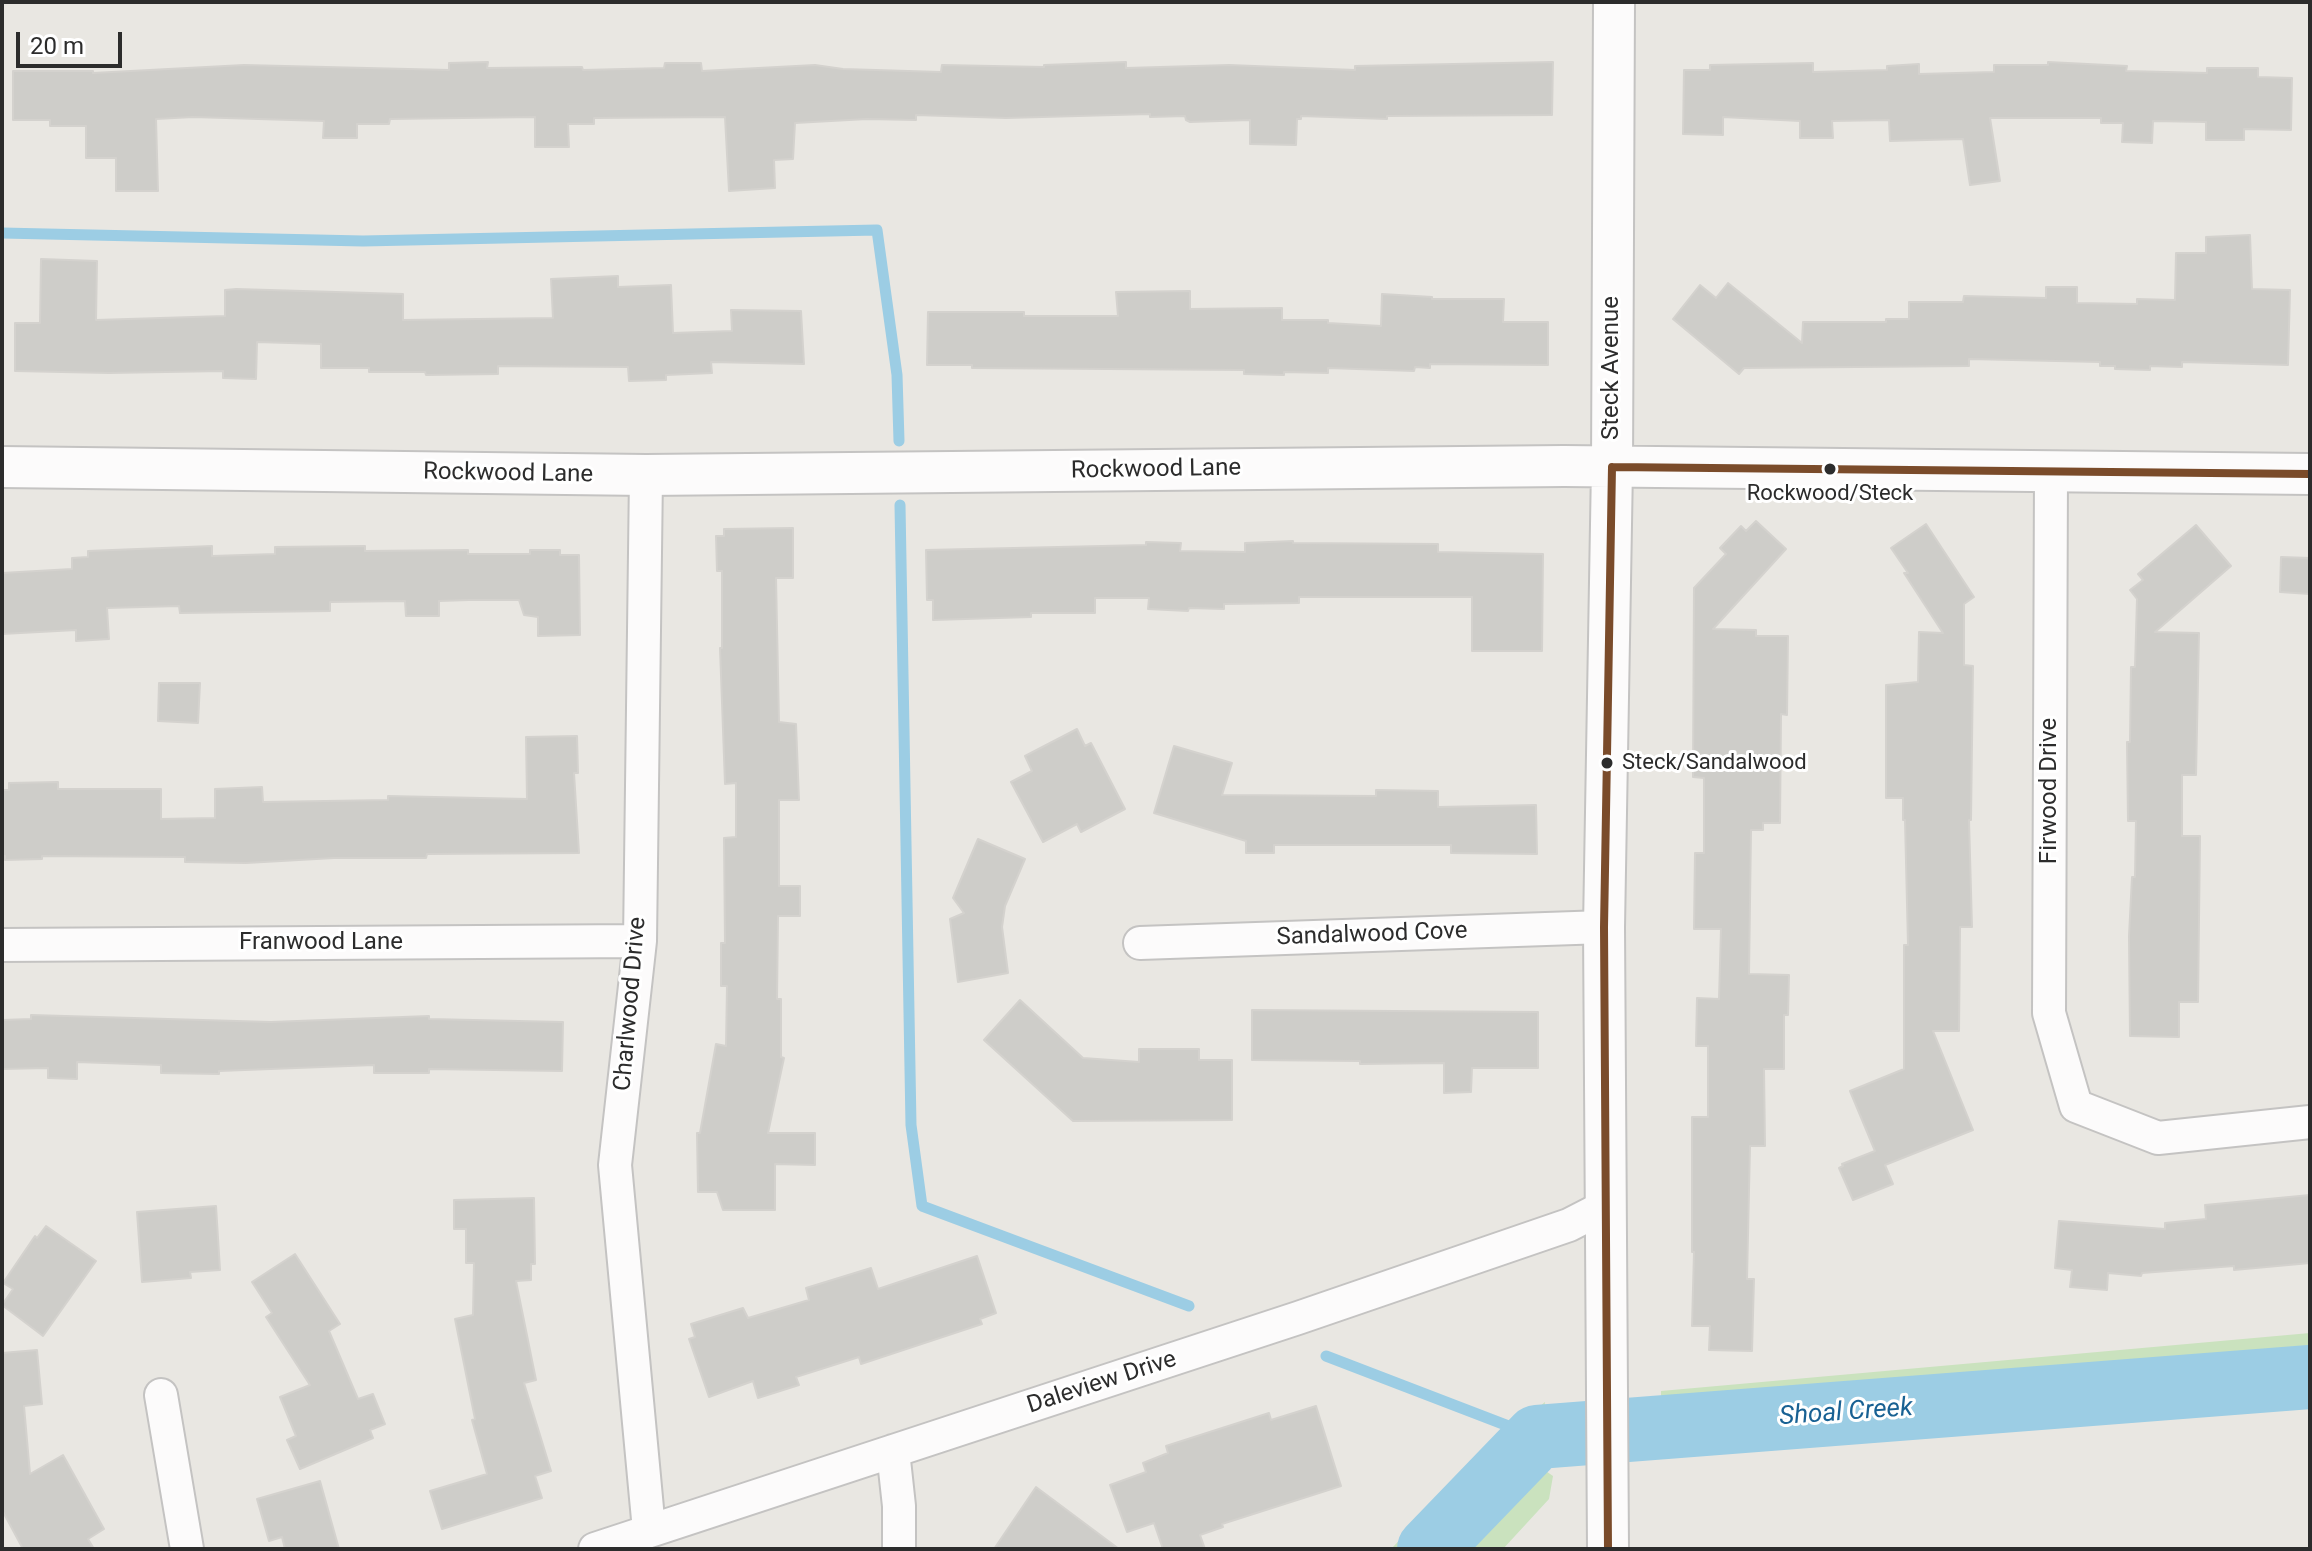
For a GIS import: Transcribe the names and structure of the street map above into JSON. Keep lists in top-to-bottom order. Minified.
{"streets":{"street":["Steck Avenue","Rockwood Lane","Firwood Drive","Sandalwood Cove","Franwood Lane","Charlwood Drive","Daleview Drive"]},"crossings":[["Steck Avenue","Rockwood Lane"],["Steck Avenue","Sandalwood Cove"],["Steck Avenue","Daleview Drive"],["Rockwood Lane","Firwood Drive"],["Rockwood Lane","Charlwood Drive"],["Franwood Lane","Charlwood Drive"],["Charlwood Drive","Daleview Drive"]],"water":["Shoal Creek"],"places":["Rockwood/Steck","Steck/Sandalwood"],"scale_bar":"20 m"}
